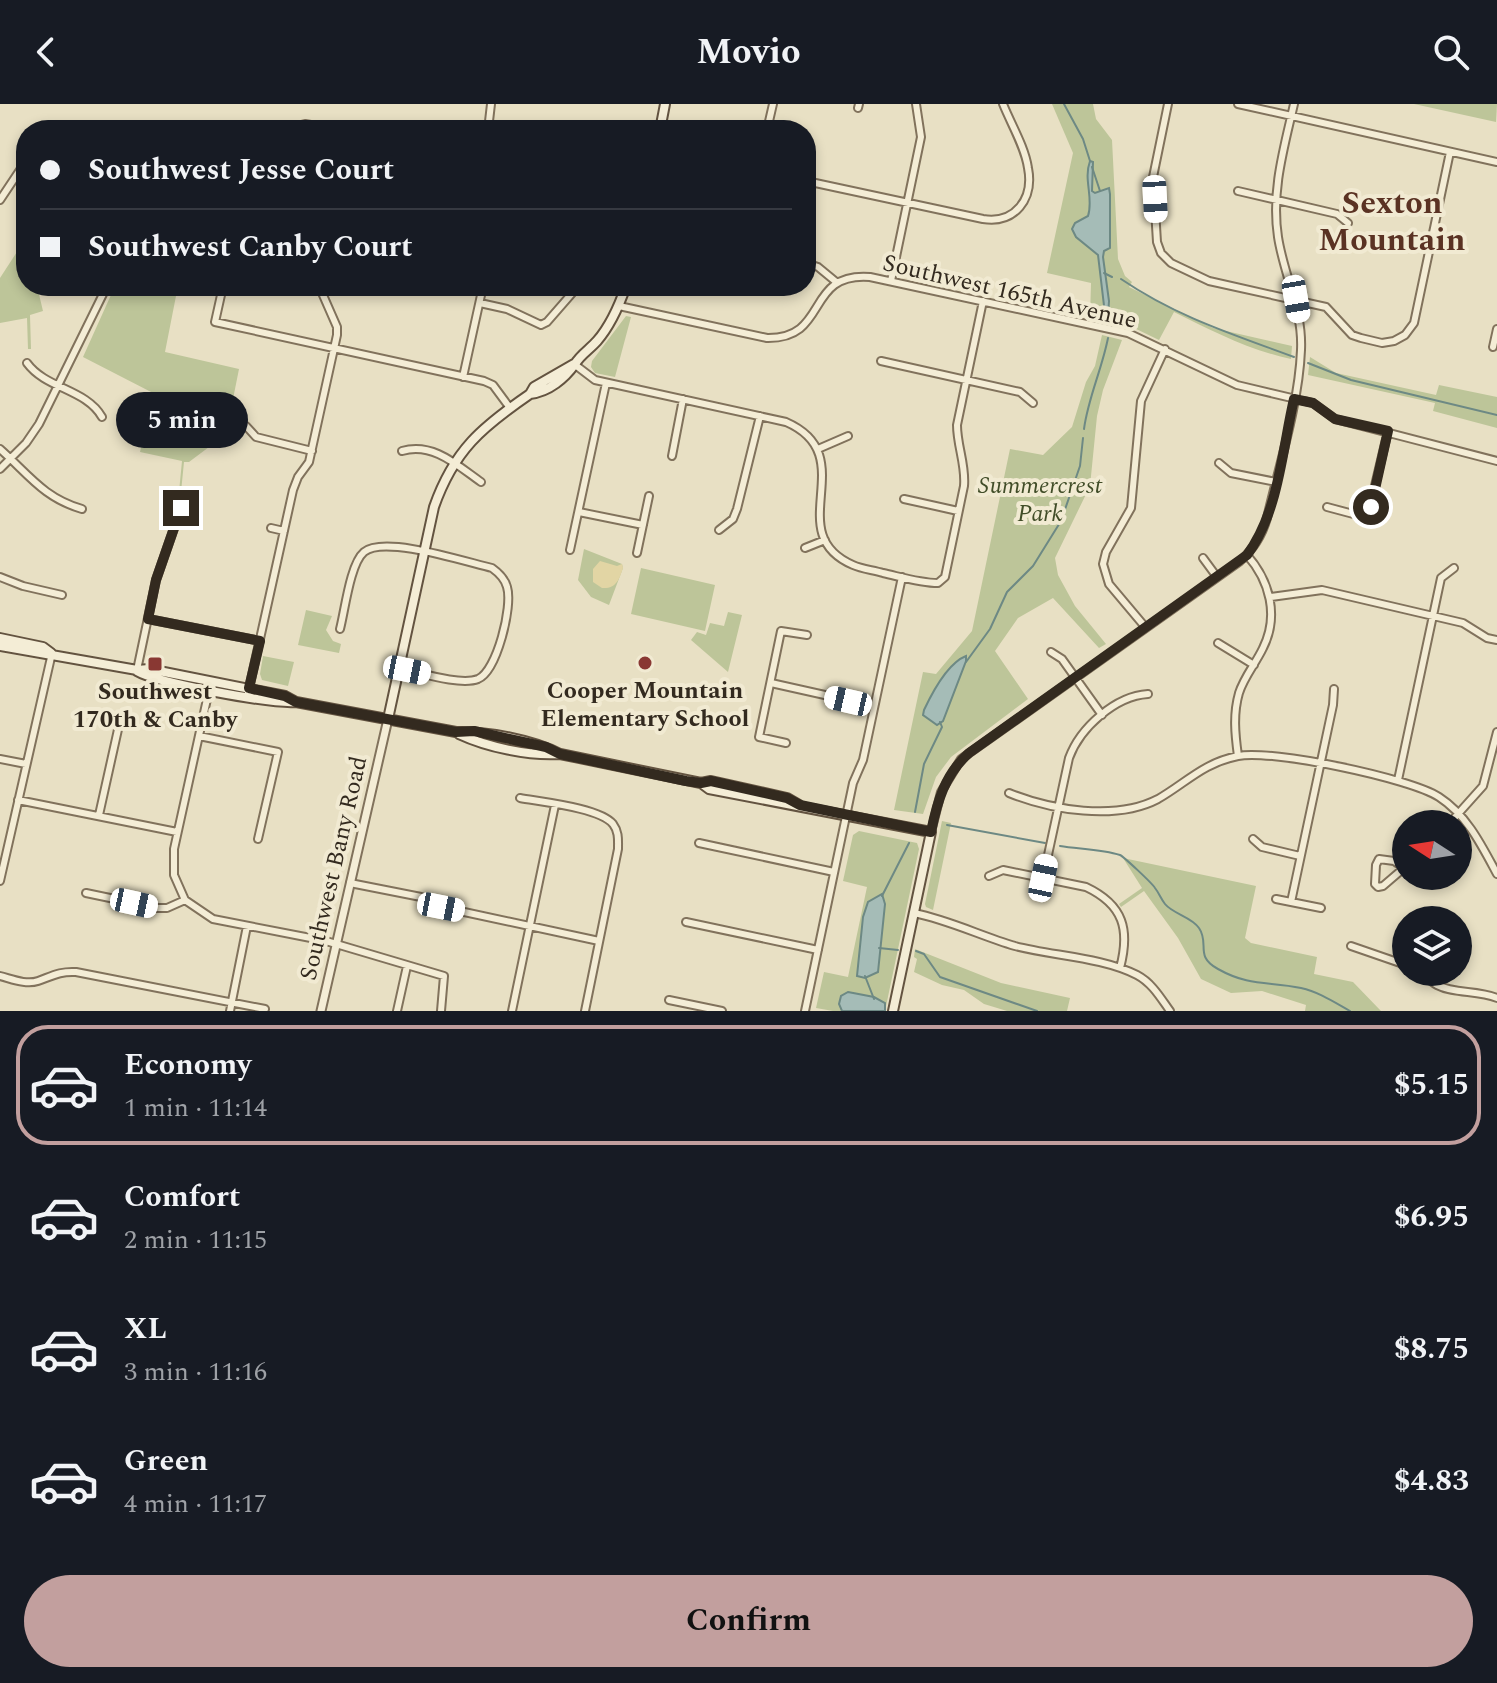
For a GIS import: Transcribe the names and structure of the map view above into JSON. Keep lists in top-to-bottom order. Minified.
{"streets":{"main road":["Southwest Bany Road"],"street":["Southwest 165th Avenue"]},"districts":["Sexton Mountain"],"parks":["Summercrest Park"],"places":{"other":["Cooper Mountain Elementary School"],"transit":["Southwest 170th & Canby"]},"north":"left","page":{"header":"Movio","banner":["Southwest Jesse Court","Southwest Canby Court"],"bubble":"5 min","list":[{"name":"Economy","note":"1 min · 11:14","value":"$5.15"},{"name":"Comfort","note":"2 min · 11:15","value":"$6.95"},{"name":"XL","note":"3 min · 11:16","value":"$8.75"},{"name":"Green","note":"4 min · 11:17","value":"$4.83"}],"buttons":"Confirm"}}
